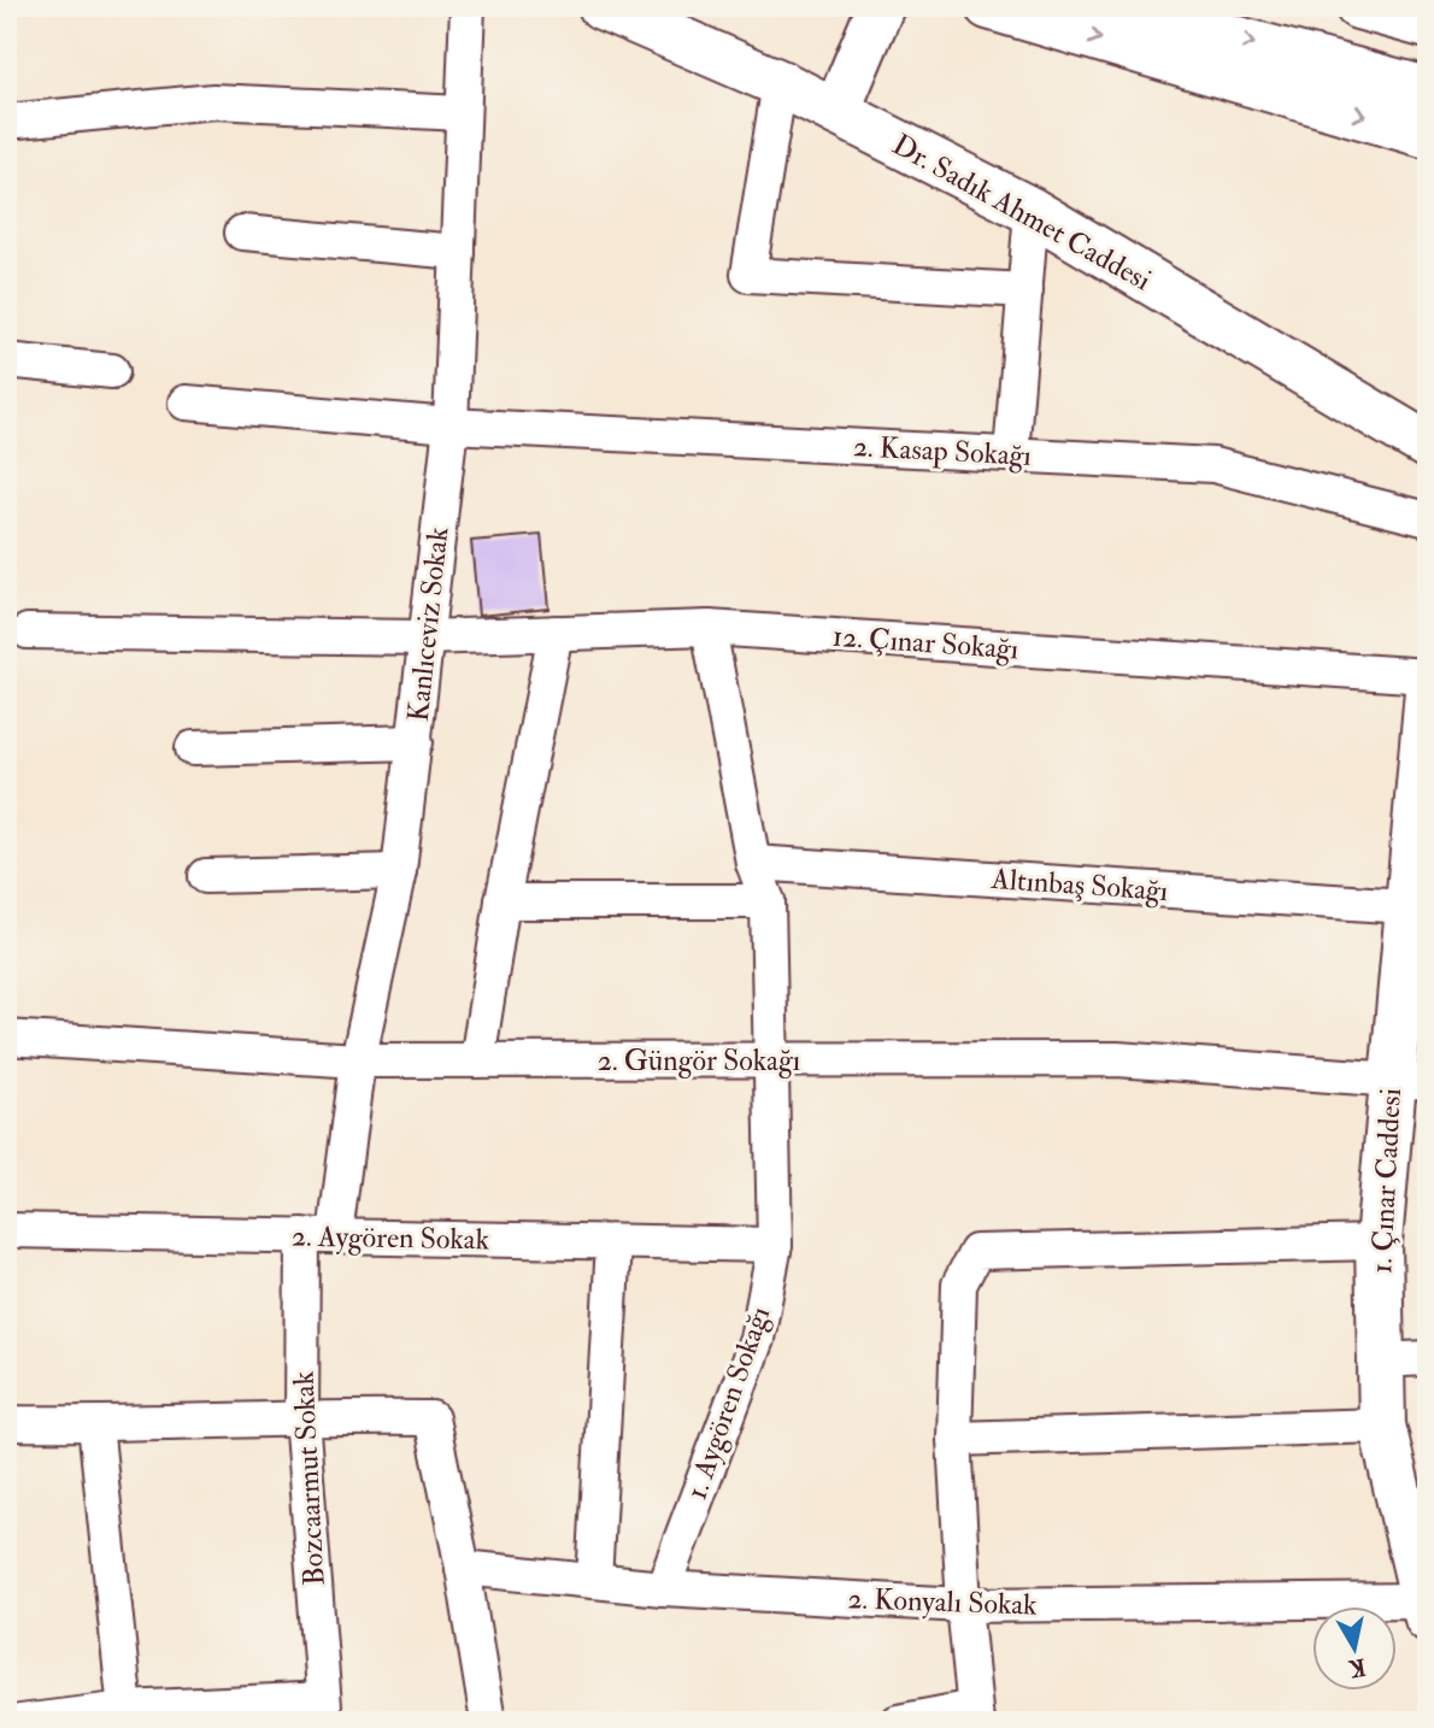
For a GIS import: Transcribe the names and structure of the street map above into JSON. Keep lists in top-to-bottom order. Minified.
{"streets":{"main road":["Dr. Sadık Ahmet Caddesi","1. Çınar Caddesi"],"street":["2. Kasap Sokağı","Kanlıceviz Sokak","12. Çınar Sokağı","Altınbaş Sokağı","2. Güngör Sokağı","2. Aygören Sokak","1. Aygören Sokağı","Bozcaarmut Sokak","2. Konyalı Sokak"]},"crossings":[["2. Kasap Sokağı","Kanlıceviz Sokak"],["Kanlıceviz Sokak","12. Çınar Sokağı"],["Kanlıceviz Sokak","2. Güngör Sokağı"],["Kanlıceviz Sokak","2. Aygören Sokak"],["Kanlıceviz Sokak","Bozcaarmut Sokak"],["12. Çınar Sokağı","1. Aygören Sokağı"],["Altınbaş Sokağı","1. Çınar Caddesi"],["Altınbaş Sokağı","1. Aygören Sokağı"],["2. Güngör Sokağı","1. Çınar Caddesi"],["2. Güngör Sokağı","1. Aygören Sokağı"],["1. Çınar Caddesi","2. Konyalı Sokak"],["2. Aygören Sokak","1. Aygören Sokağı"],["2. Aygören Sokak","Bozcaarmut Sokak"],["1. Aygören Sokağı","2. Konyalı Sokak"]],"north":"bottom"}
